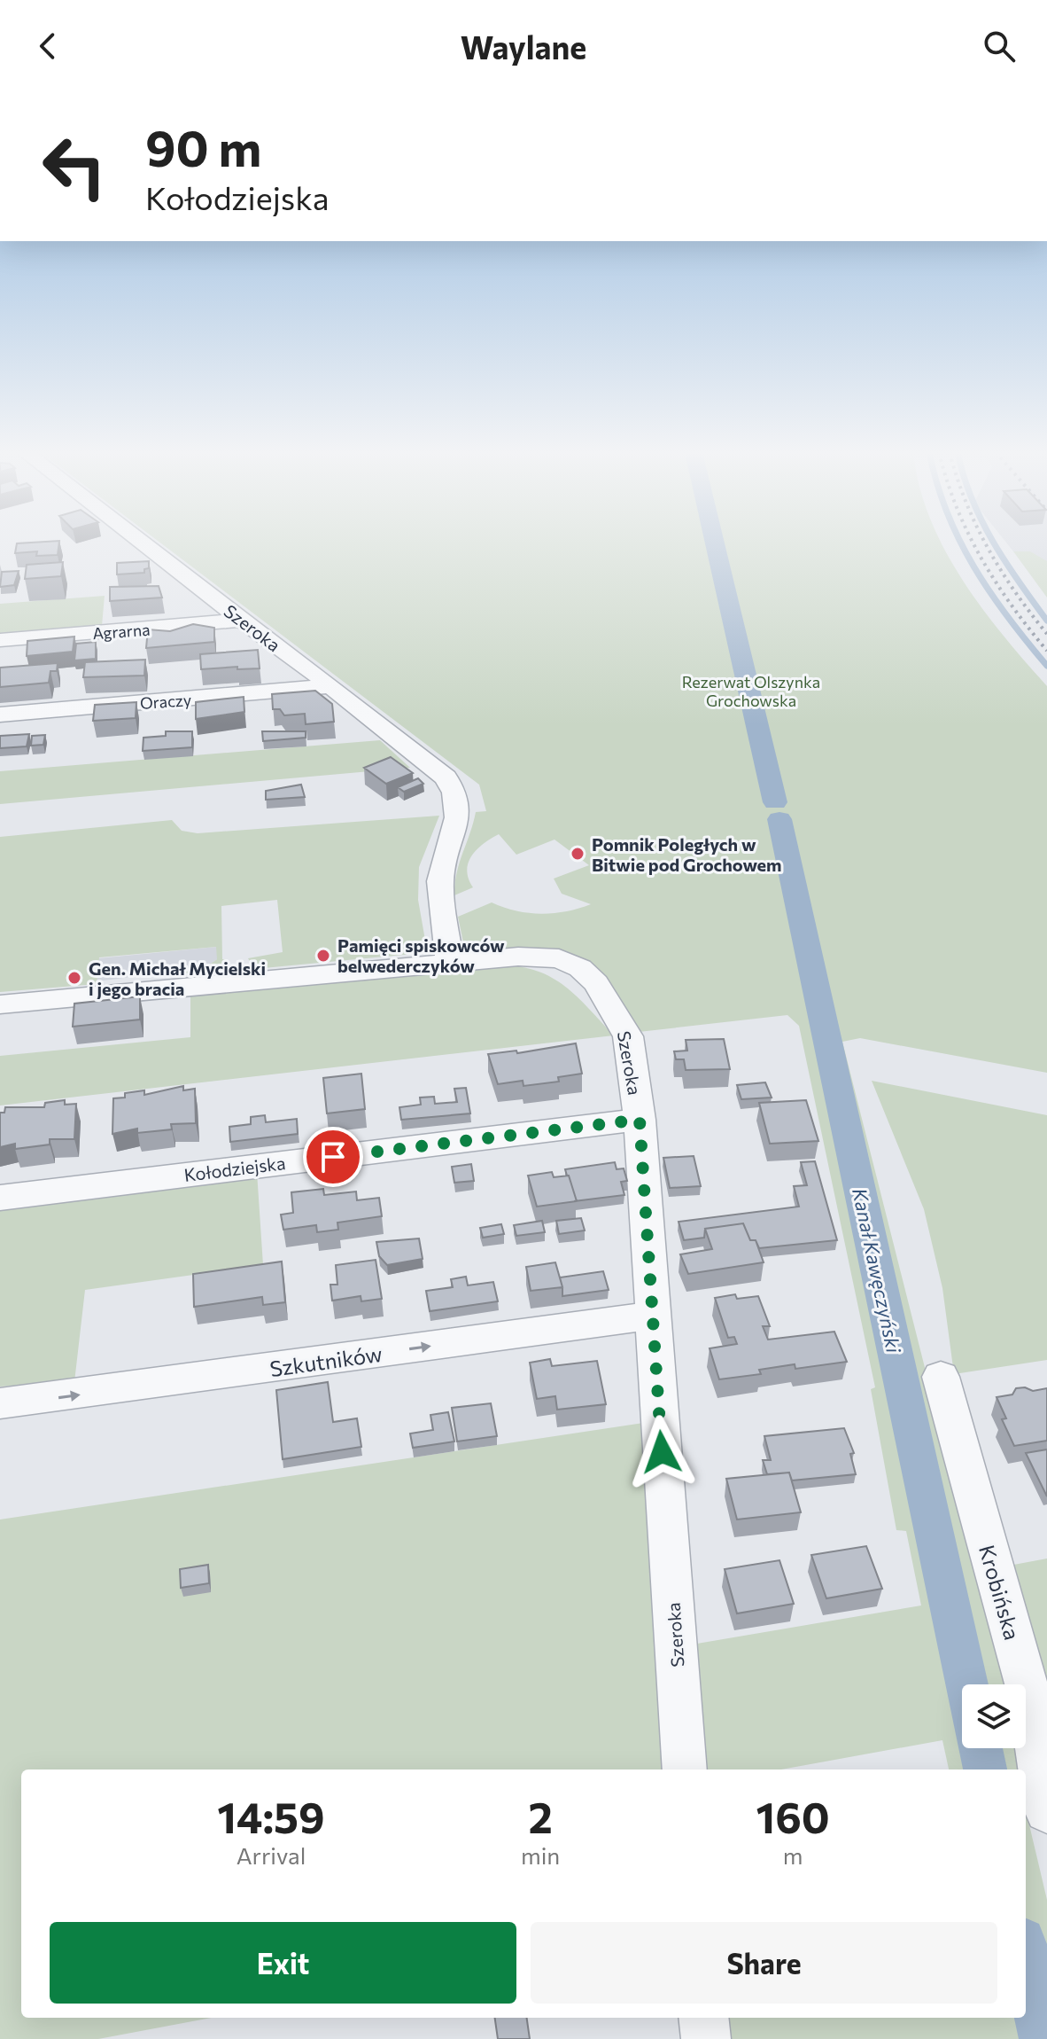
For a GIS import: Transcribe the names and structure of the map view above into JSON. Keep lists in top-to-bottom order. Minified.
{"streets":{"street":["Szeroka","Agrarna","Oraczy","Kołodziejska","Szkutników","Krobińska"]},"crossings":[["Szeroka","Agrarna"],["Szeroka","Oraczy"],["Szeroka","Kołodziejska"],["Szeroka","Szkutników"]],"one_way":["Szkutników"],"water":["Kanał Kawęczyński"],"parks":["Rezerwat Olszynka Grochowska"],"places":["Pomnik Poległych w Bitwie pod Grochowem","Pamięci spiskowców belwederczyków","Gen. Michał Mycielski i jego bracia"],"page":{"header":"Waylane","turn":["90 m","Kołodziejska"],"eta":["14:59","Arrival","2","min","160","m"],"buttons":["Exit","Share"]}}
